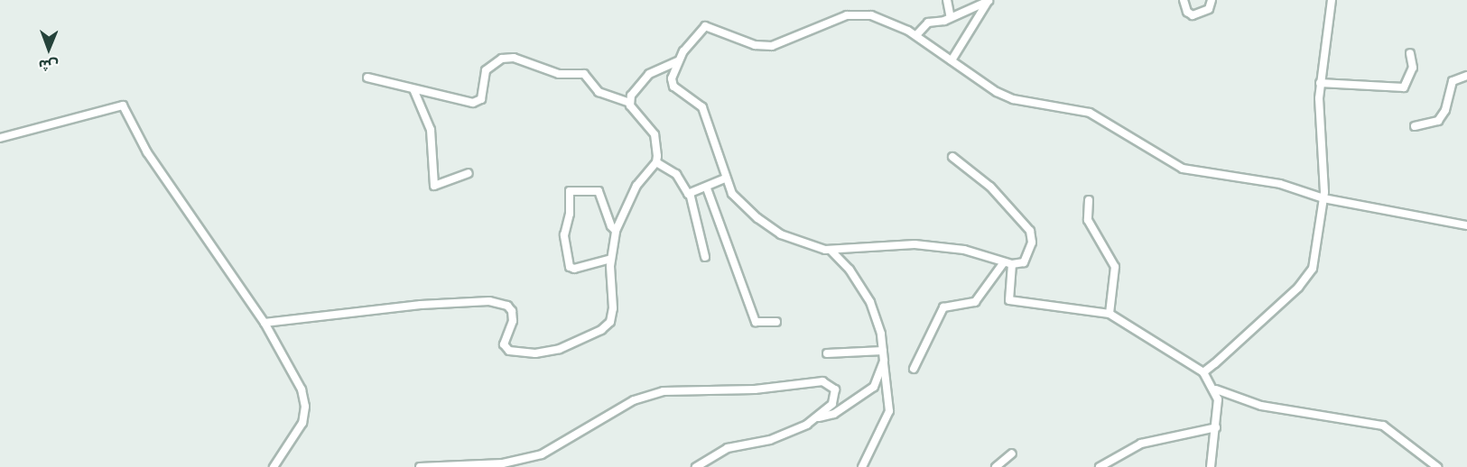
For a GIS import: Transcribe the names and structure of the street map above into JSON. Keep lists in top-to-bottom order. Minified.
{"north":"bottom"}
